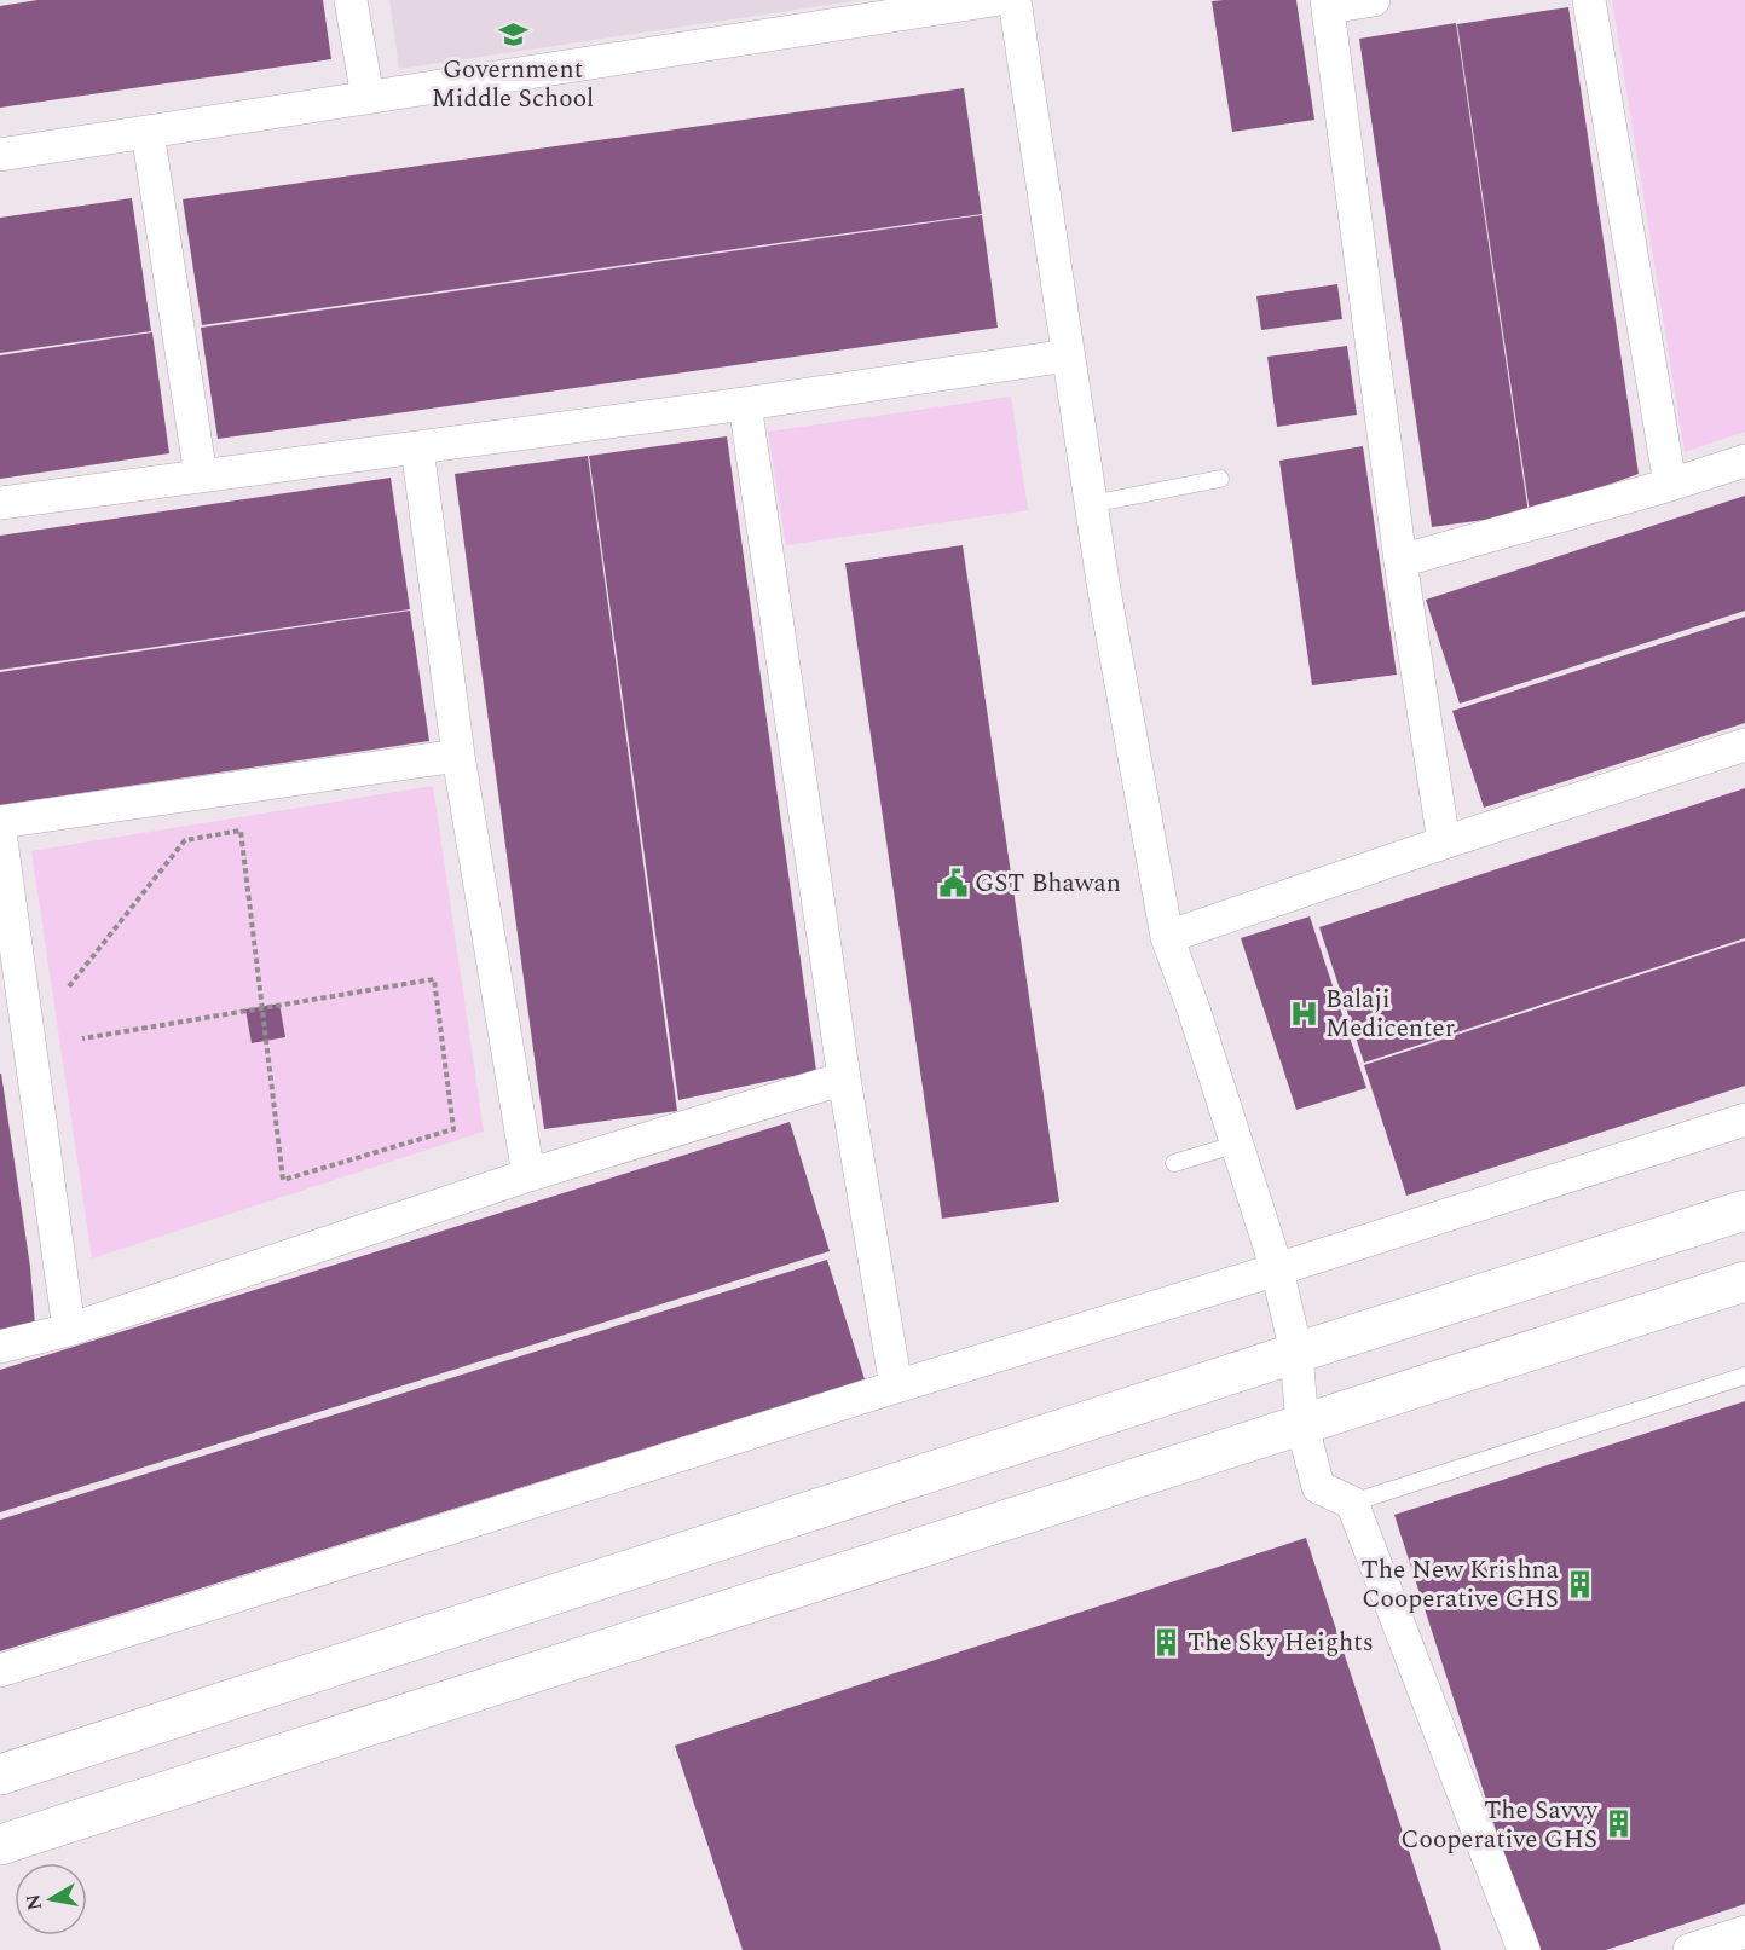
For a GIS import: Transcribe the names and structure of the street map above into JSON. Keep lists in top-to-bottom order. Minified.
{"places":{"school or university":["Government Middle School"],"public building":["GST Bhawan"],"hospital":["Balaji Medicenter"],"building":["The New Krishna Cooperative GHS","The Sky Heights","The Savvy Cooperative GHS"]},"north":"left"}
